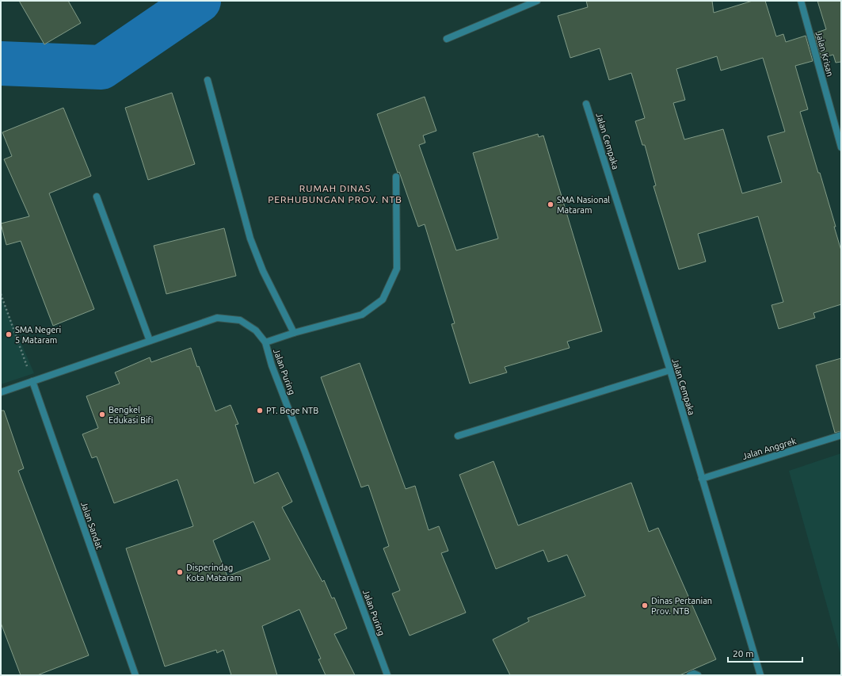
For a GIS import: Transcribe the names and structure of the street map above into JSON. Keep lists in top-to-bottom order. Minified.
{"streets":{"street":["Jalan Krisan","Jalan Cempaka","Jalan Puring","Jalan Anggrek","Jalan Sandat"]},"crossings":[["Jalan Cempaka","Jalan Anggrek"],["Jalan Puring","Jalan Sandat"]],"districts":["RUMAH DINAS PERHUBUNGAN PROV. NTB"],"places":["SMA Nasional Mataram","SMA Negeri 5 Mataram","PT. Bege NTB","Bengkel Edukasi Bifi","Disperindag Kota Mataram","Dinas Pertanian Prov. NTB"],"scale_bar":"20 m"}
